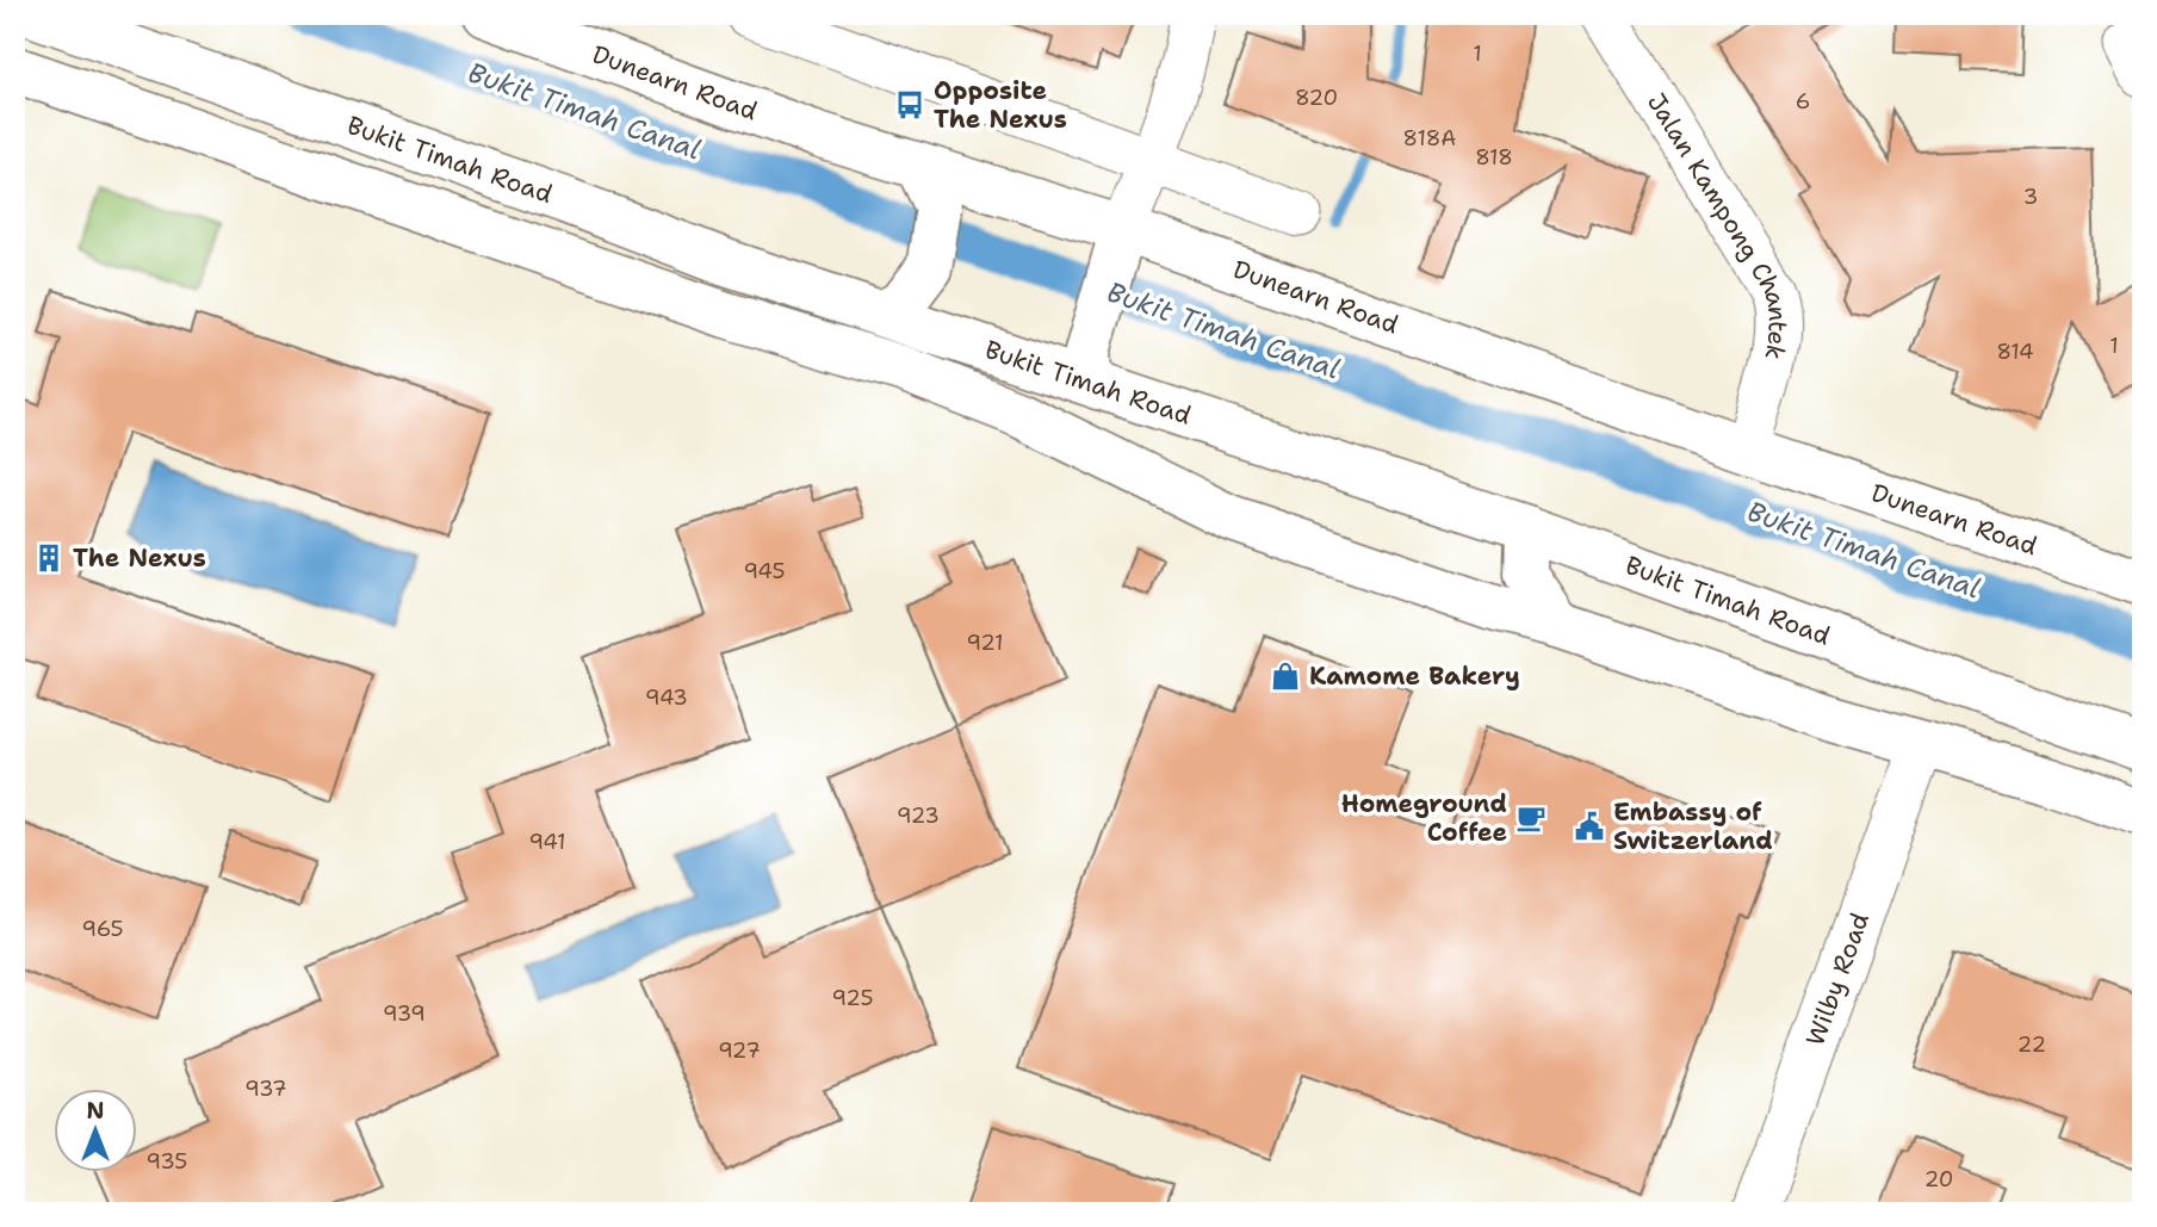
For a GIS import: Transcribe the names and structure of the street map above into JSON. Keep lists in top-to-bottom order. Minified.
{"streets":{"highway":["Dunearn Road","Bukit Timah Road"],"street":["Jalan Kampong Chantek","Wilby Road"]},"crossings":[["Dunearn Road","Jalan Kampong Chantek"]],"water":["Bukit Timah Canal"],"places":{"bus stop":["Opposite The Nexus"],"building":["The Nexus"],"shop":["Kamome Bakery"],"cafe":["Homeground Coffee"],"public building":["Embassy of Switzerland"]},"house_numbers":["1","820","6","818A","818","3","1","814","945","921","943","923","941","965","925","939","22","927","937","935","20"],"north":"top"}
